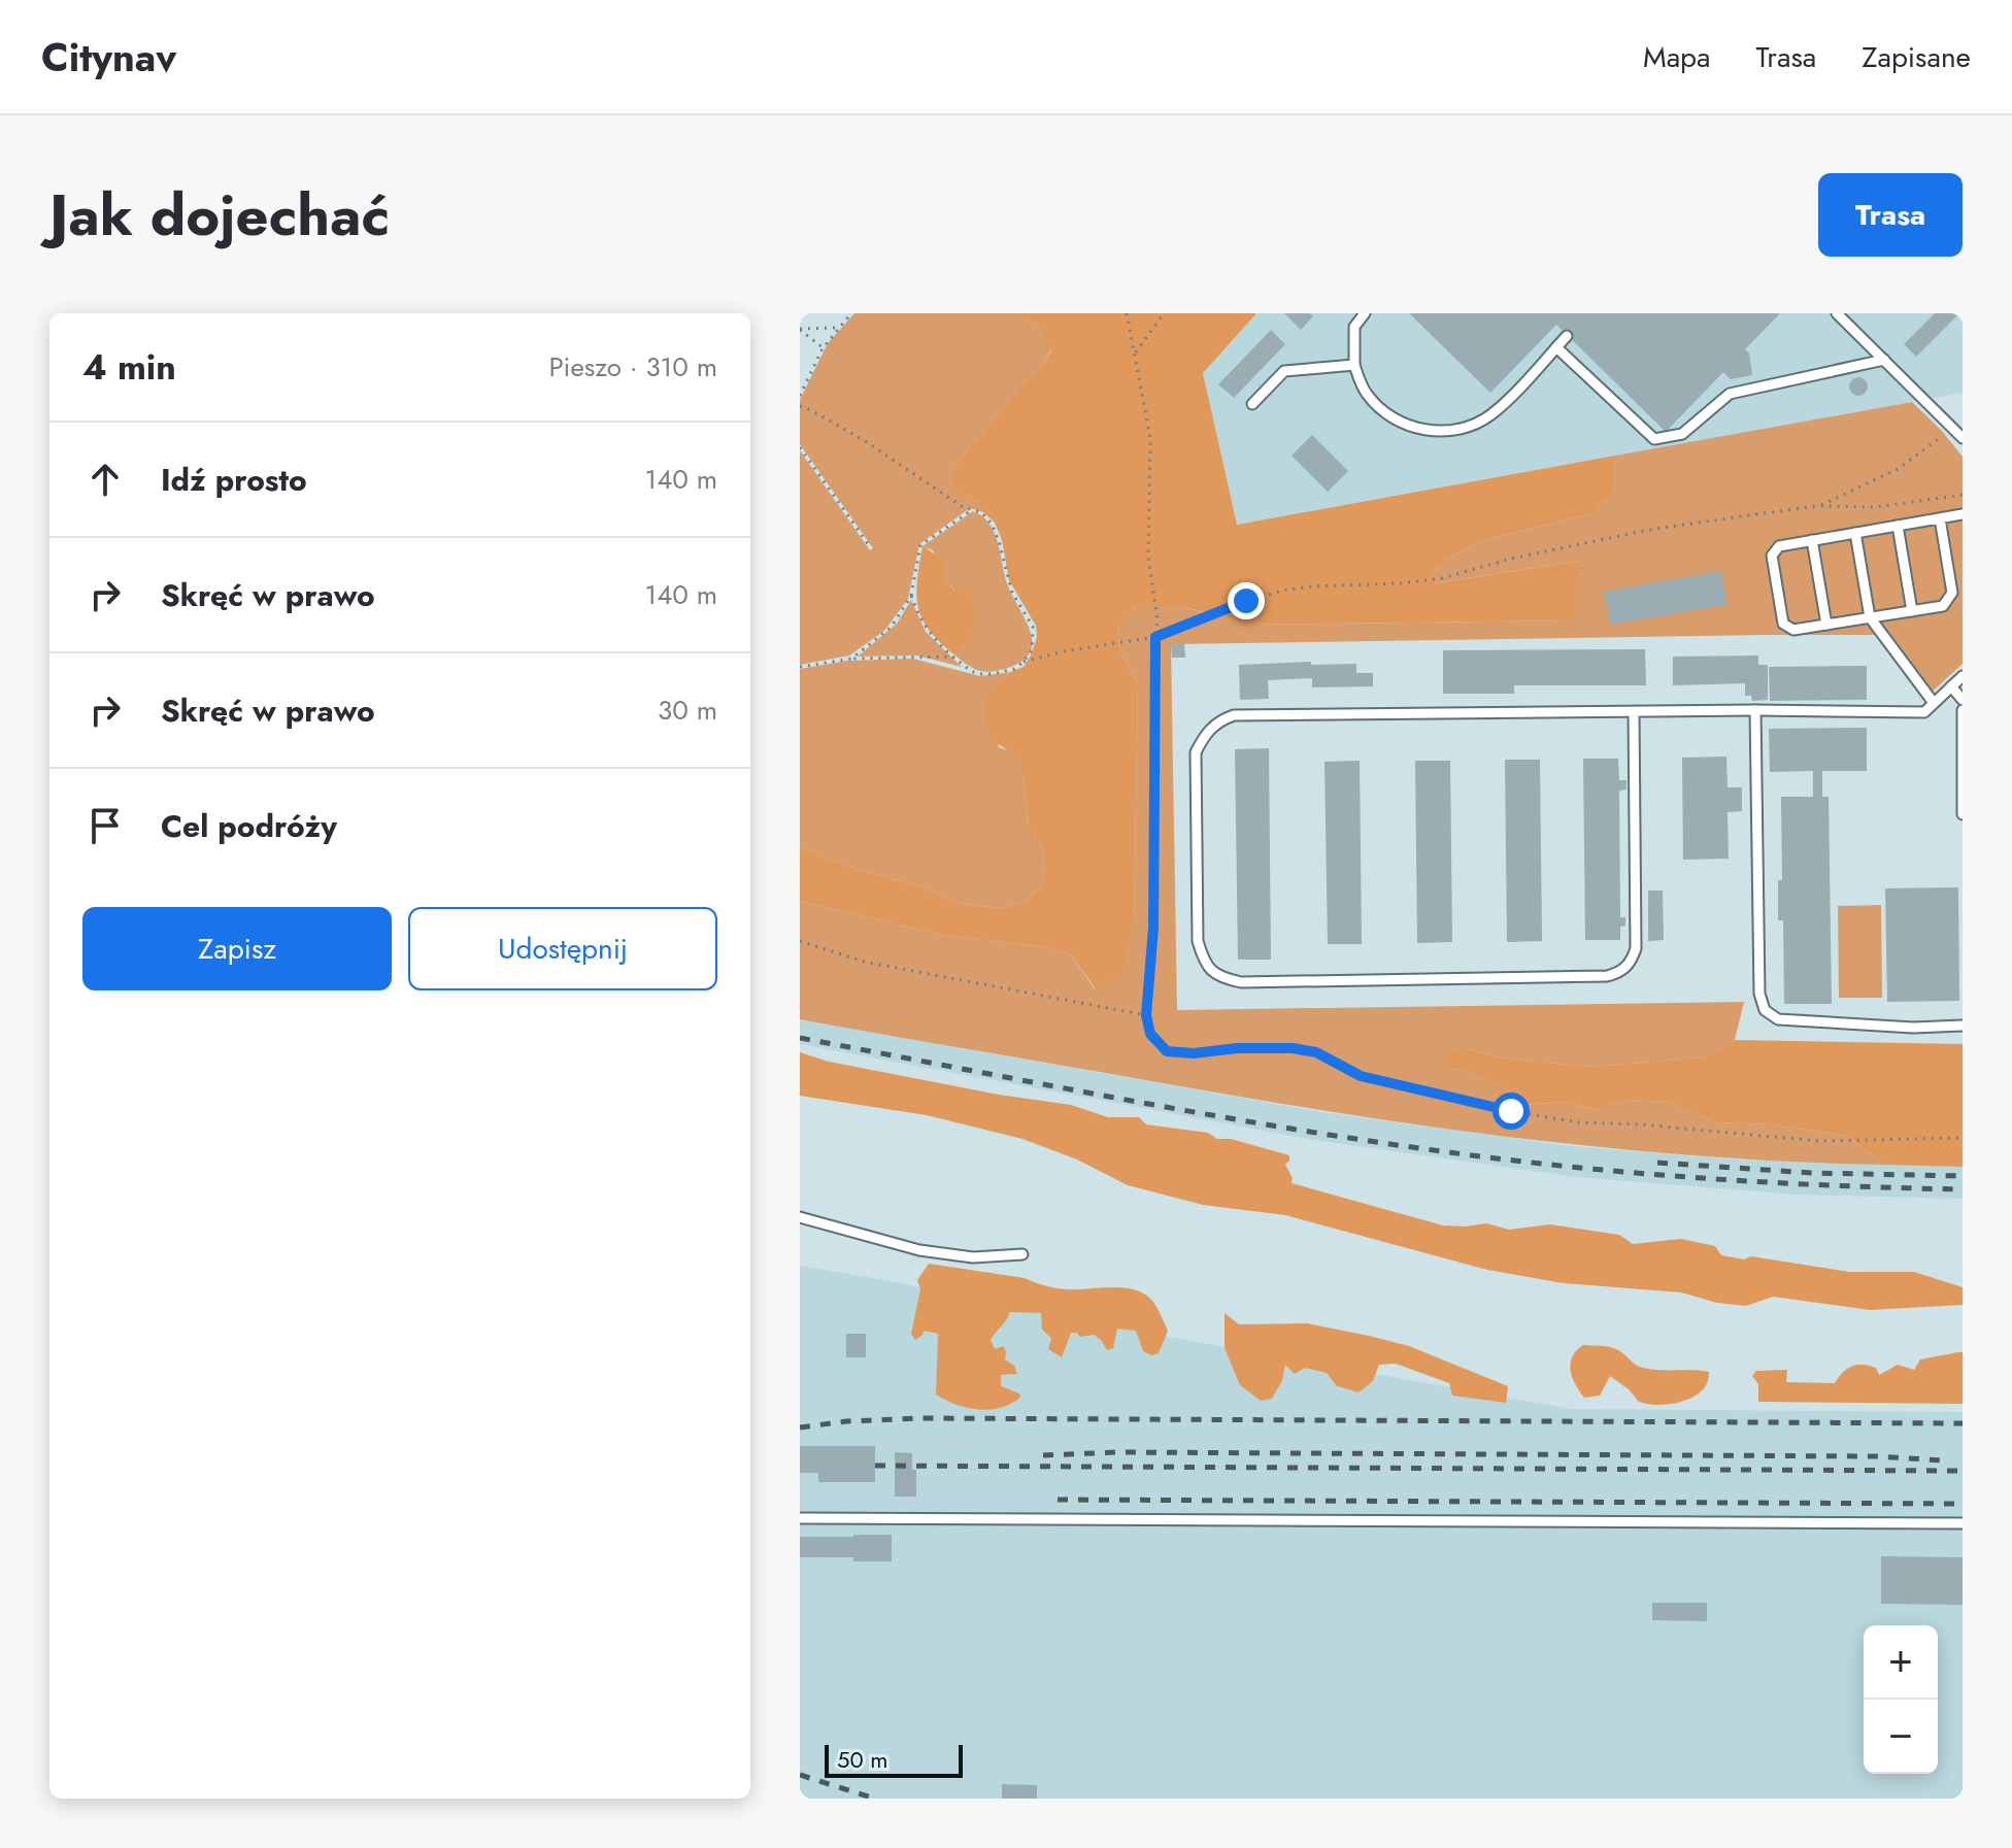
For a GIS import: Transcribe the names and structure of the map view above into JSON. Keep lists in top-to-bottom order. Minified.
{"scale_bar":"50 m","page":{"header":"Citynav","nav":["Mapa","Trasa","Zapisane"],"title":"Jak dojechać","buttons":["Trasa",["Zapisz","Udostępnij"]],"heading":["4 min","Pieszo · 310 m"],"list":[["Idź prosto","140 m"],["Skręć w prawo","140 m"],["Skręć w prawo","30 m"],"Cel podróży"],"map_buttons":["+","−"],"scale":"50 m"}}
